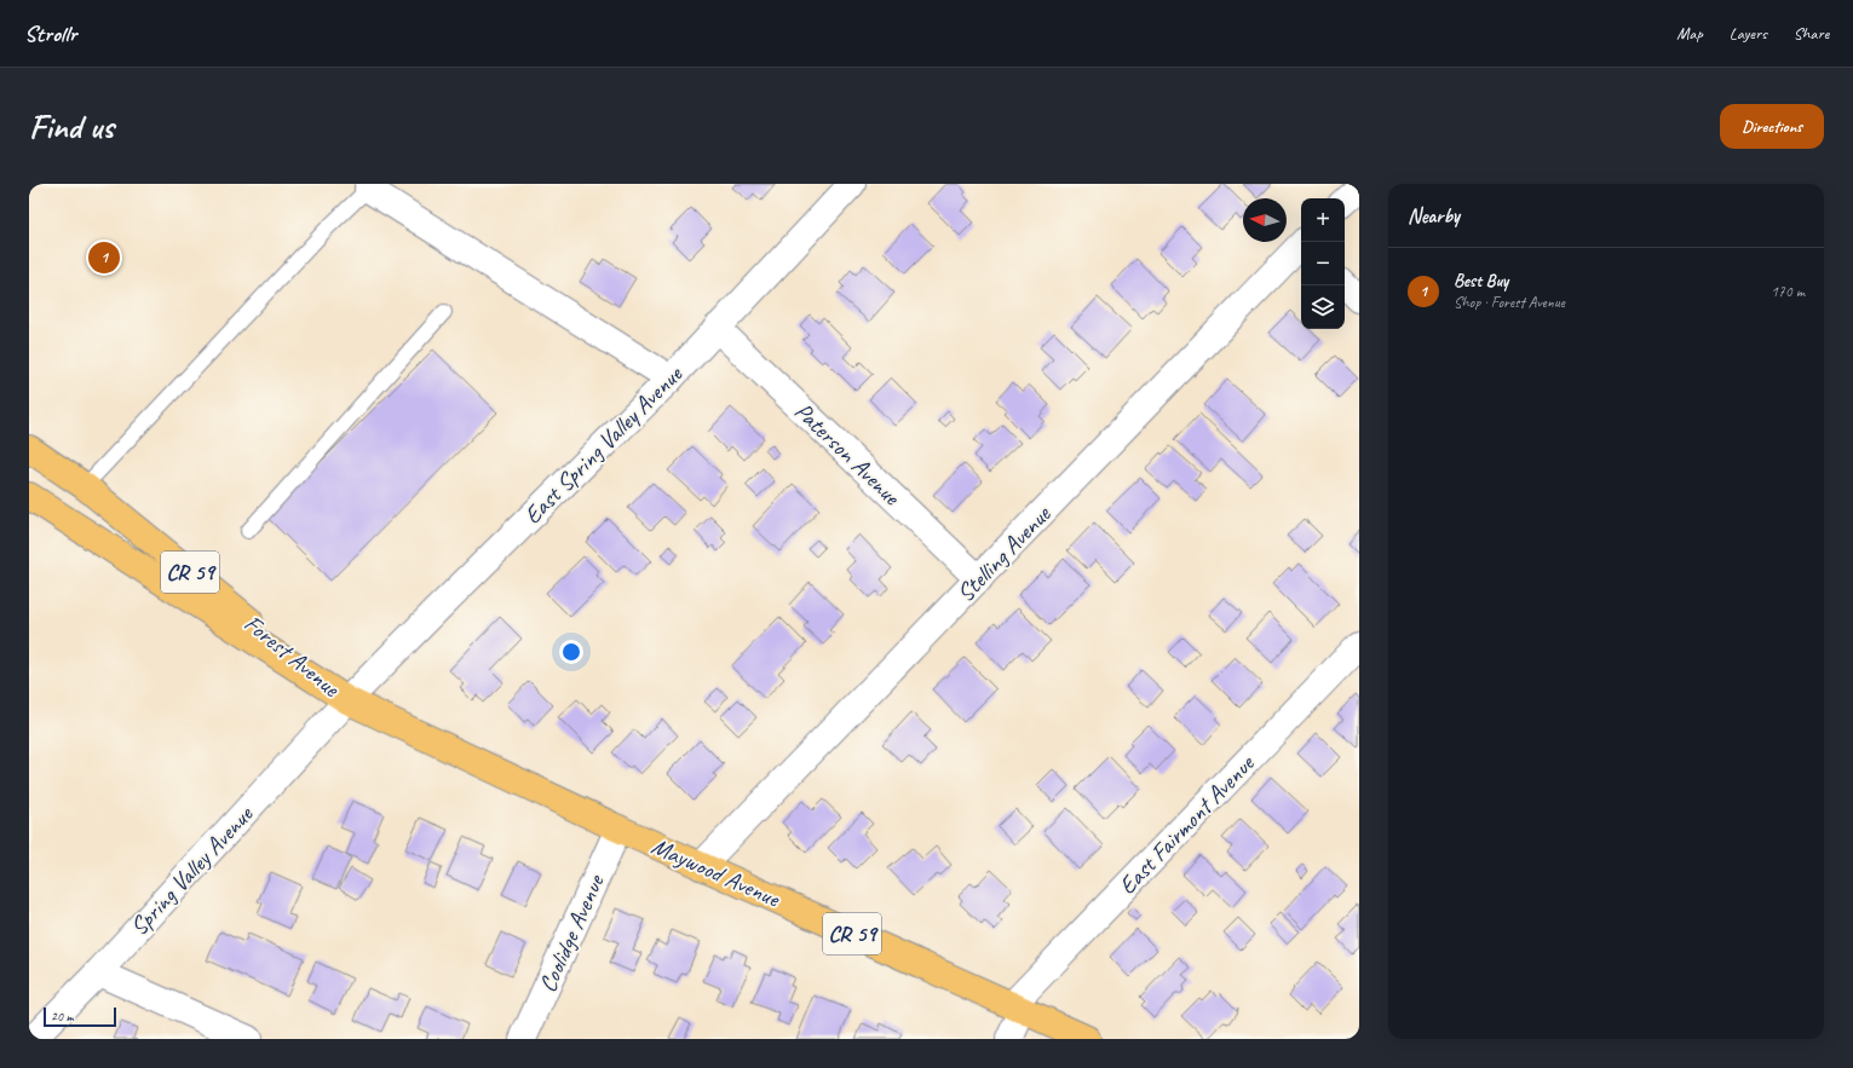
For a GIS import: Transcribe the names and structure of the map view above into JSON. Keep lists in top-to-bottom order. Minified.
{"streets":{"main road":["CR 59","Forest Avenue","Maywood Avenue"],"street":["East Spring Valley Avenue","Paterson Avenue","Stelling Avenue","East Fairmont Avenue","Spring Valley Avenue","Coolidge Avenue"]},"crossings":[["East Spring Valley Avenue","Paterson Avenue"],["East Spring Valley Avenue","Forest Avenue"],["East Spring Valley Avenue","Spring Valley Avenue"],["East Spring Valley Avenue","Maywood Avenue"],["Paterson Avenue","Stelling Avenue"],["Stelling Avenue","Maywood Avenue"],["Forest Avenue","Spring Valley Avenue"],["Forest Avenue","Maywood Avenue"],["East Fairmont Avenue","Maywood Avenue"],["Spring Valley Avenue","Maywood Avenue"],["Maywood Avenue","Coolidge Avenue"]],"scale_bar":"20 m","north":"left","page":{"header":"Strollr","nav":["Map","Layers","Share"],"buttons":"Directions","title":"Find us","heading":"Nearby","map_buttons":["+","−"],"pins":"1","list":[{"mark":"1","name":"Best Buy","note":"Shop · Forest Avenue","value":"170 m"}],"scale":"20 m"}}
